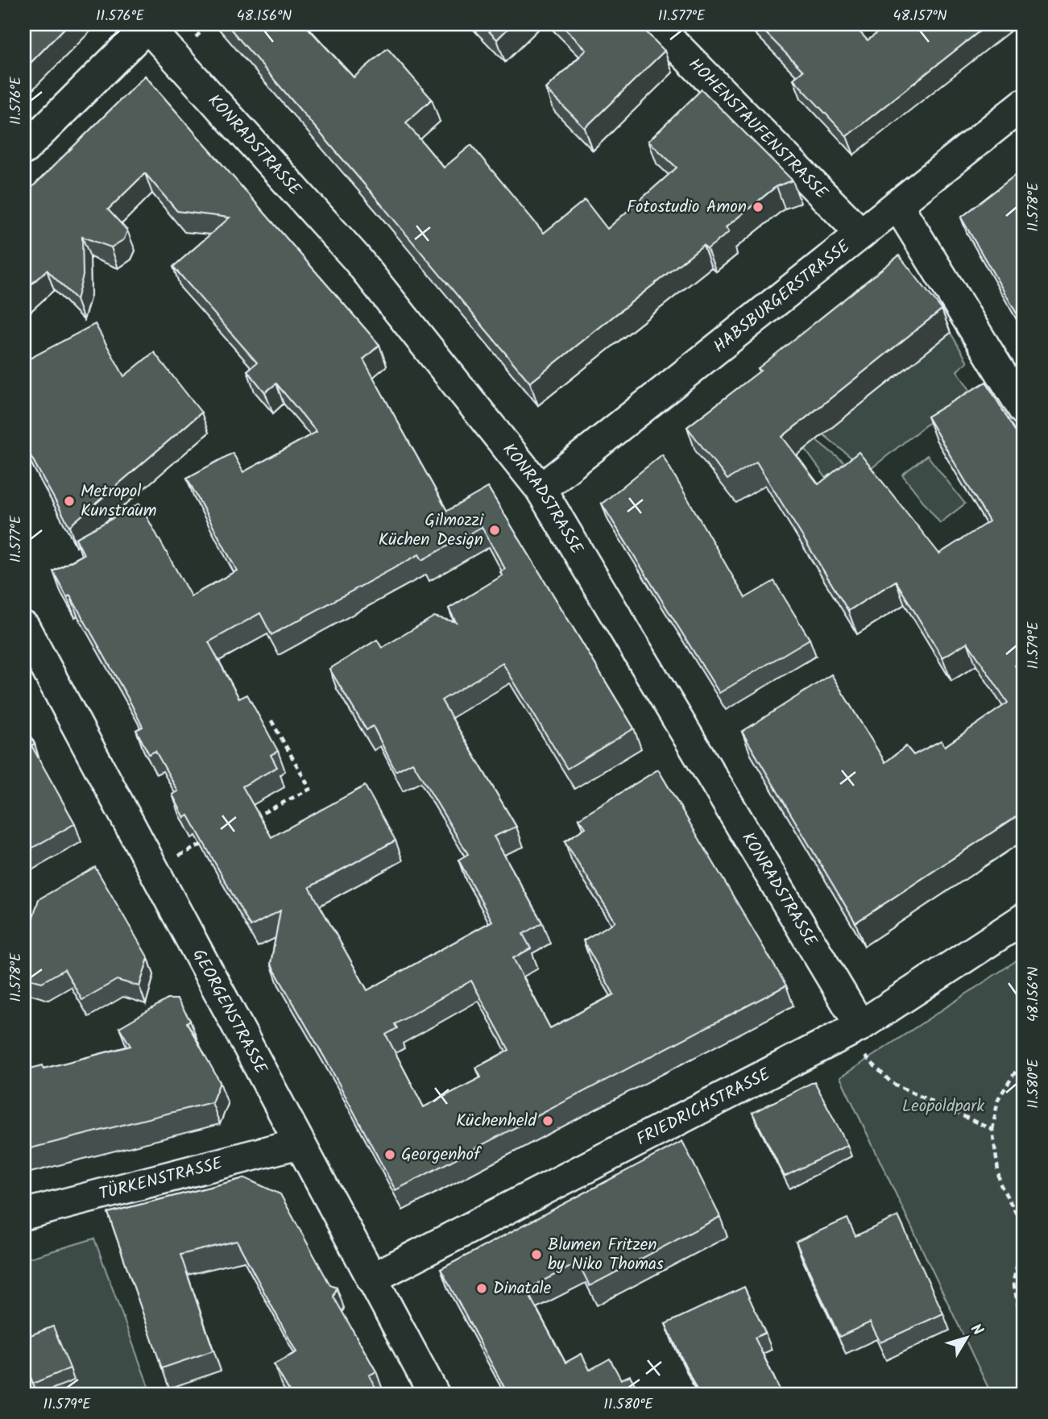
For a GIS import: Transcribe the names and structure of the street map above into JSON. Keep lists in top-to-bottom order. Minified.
{"streets":{"street":["HOHENSTAUFENSTRASSE","KONRADSTRASSE","HABSBURGERSTRASSE","GEORGENSTRASSE","FRIEDRICHSTRASSE","TÜRKENSTRASSE"]},"crossings":[["HOHENSTAUFENSTRASSE","HABSBURGERSTRASSE"],["KONRADSTRASSE","HABSBURGERSTRASSE"],["KONRADSTRASSE","FRIEDRICHSTRASSE"],["GEORGENSTRASSE","FRIEDRICHSTRASSE"],["GEORGENSTRASSE","TÜRKENSTRASSE"]],"parks":["Leopoldpark"],"places":["Fotostudio Amon","Metropol Kunstraum","Gilmozzi Küchen Design","Küchenheld","Georgenhof","Blumen Fritzen by Niko Thomas","Dinatale"],"north":"top right","coordinates":["11.576°E","48.156°N","11.577°E","48.157°N","11.578°E","11.579°E","11.580°E"]}
